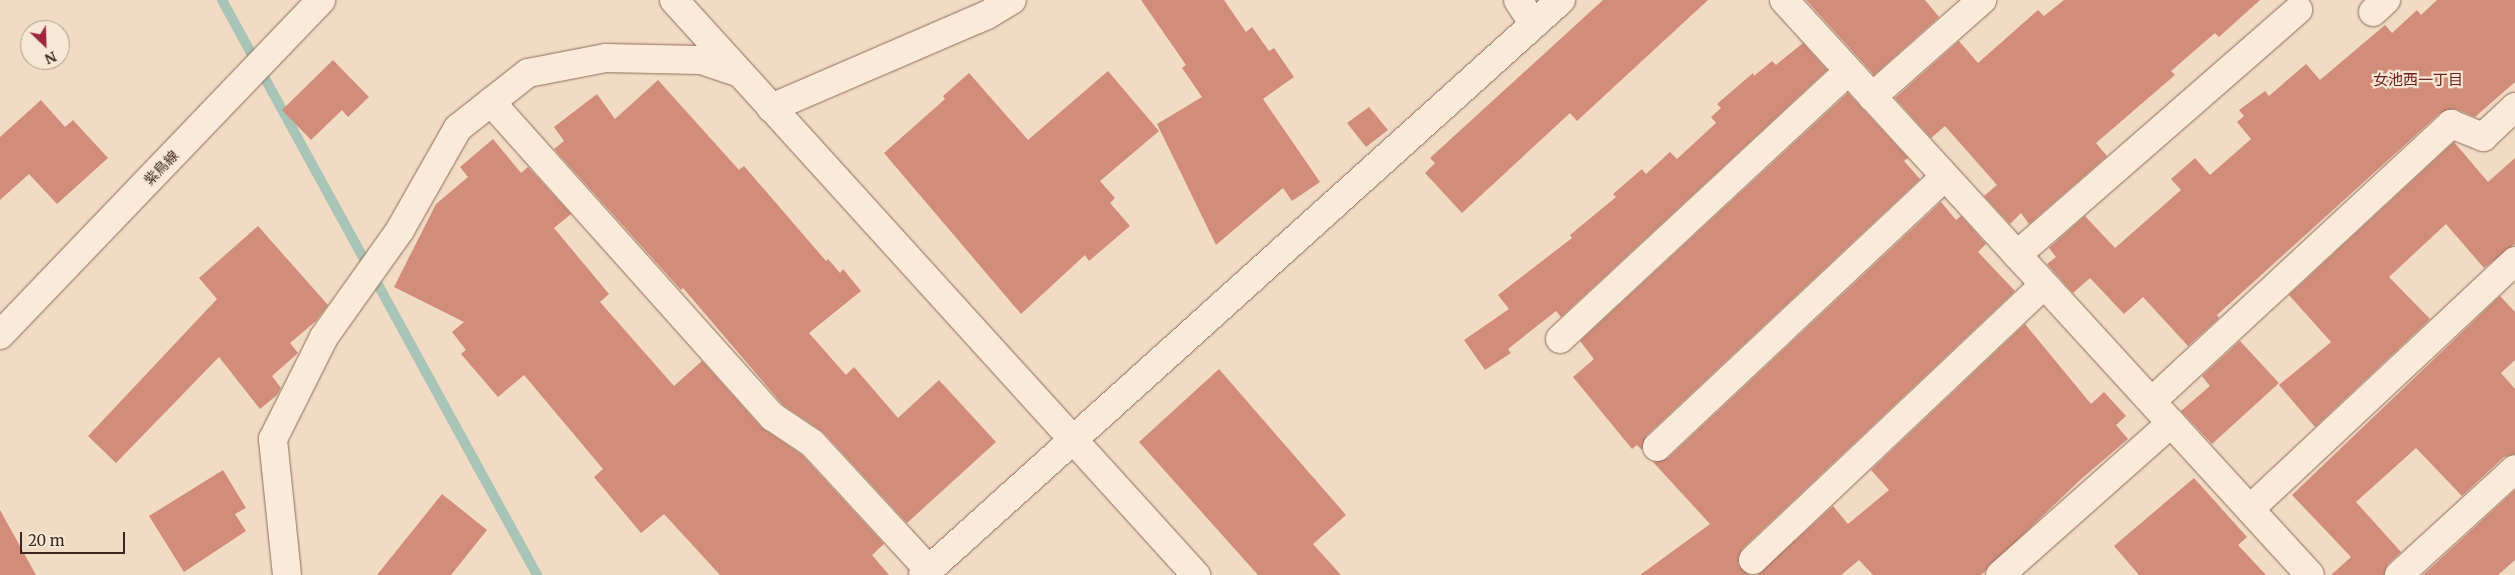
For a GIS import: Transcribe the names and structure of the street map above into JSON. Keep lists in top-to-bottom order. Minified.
{"streets":{"street":["紫鳥線"]},"districts":["女池西一丁目"],"scale_bar":"20 m","north":"bottom right"}
